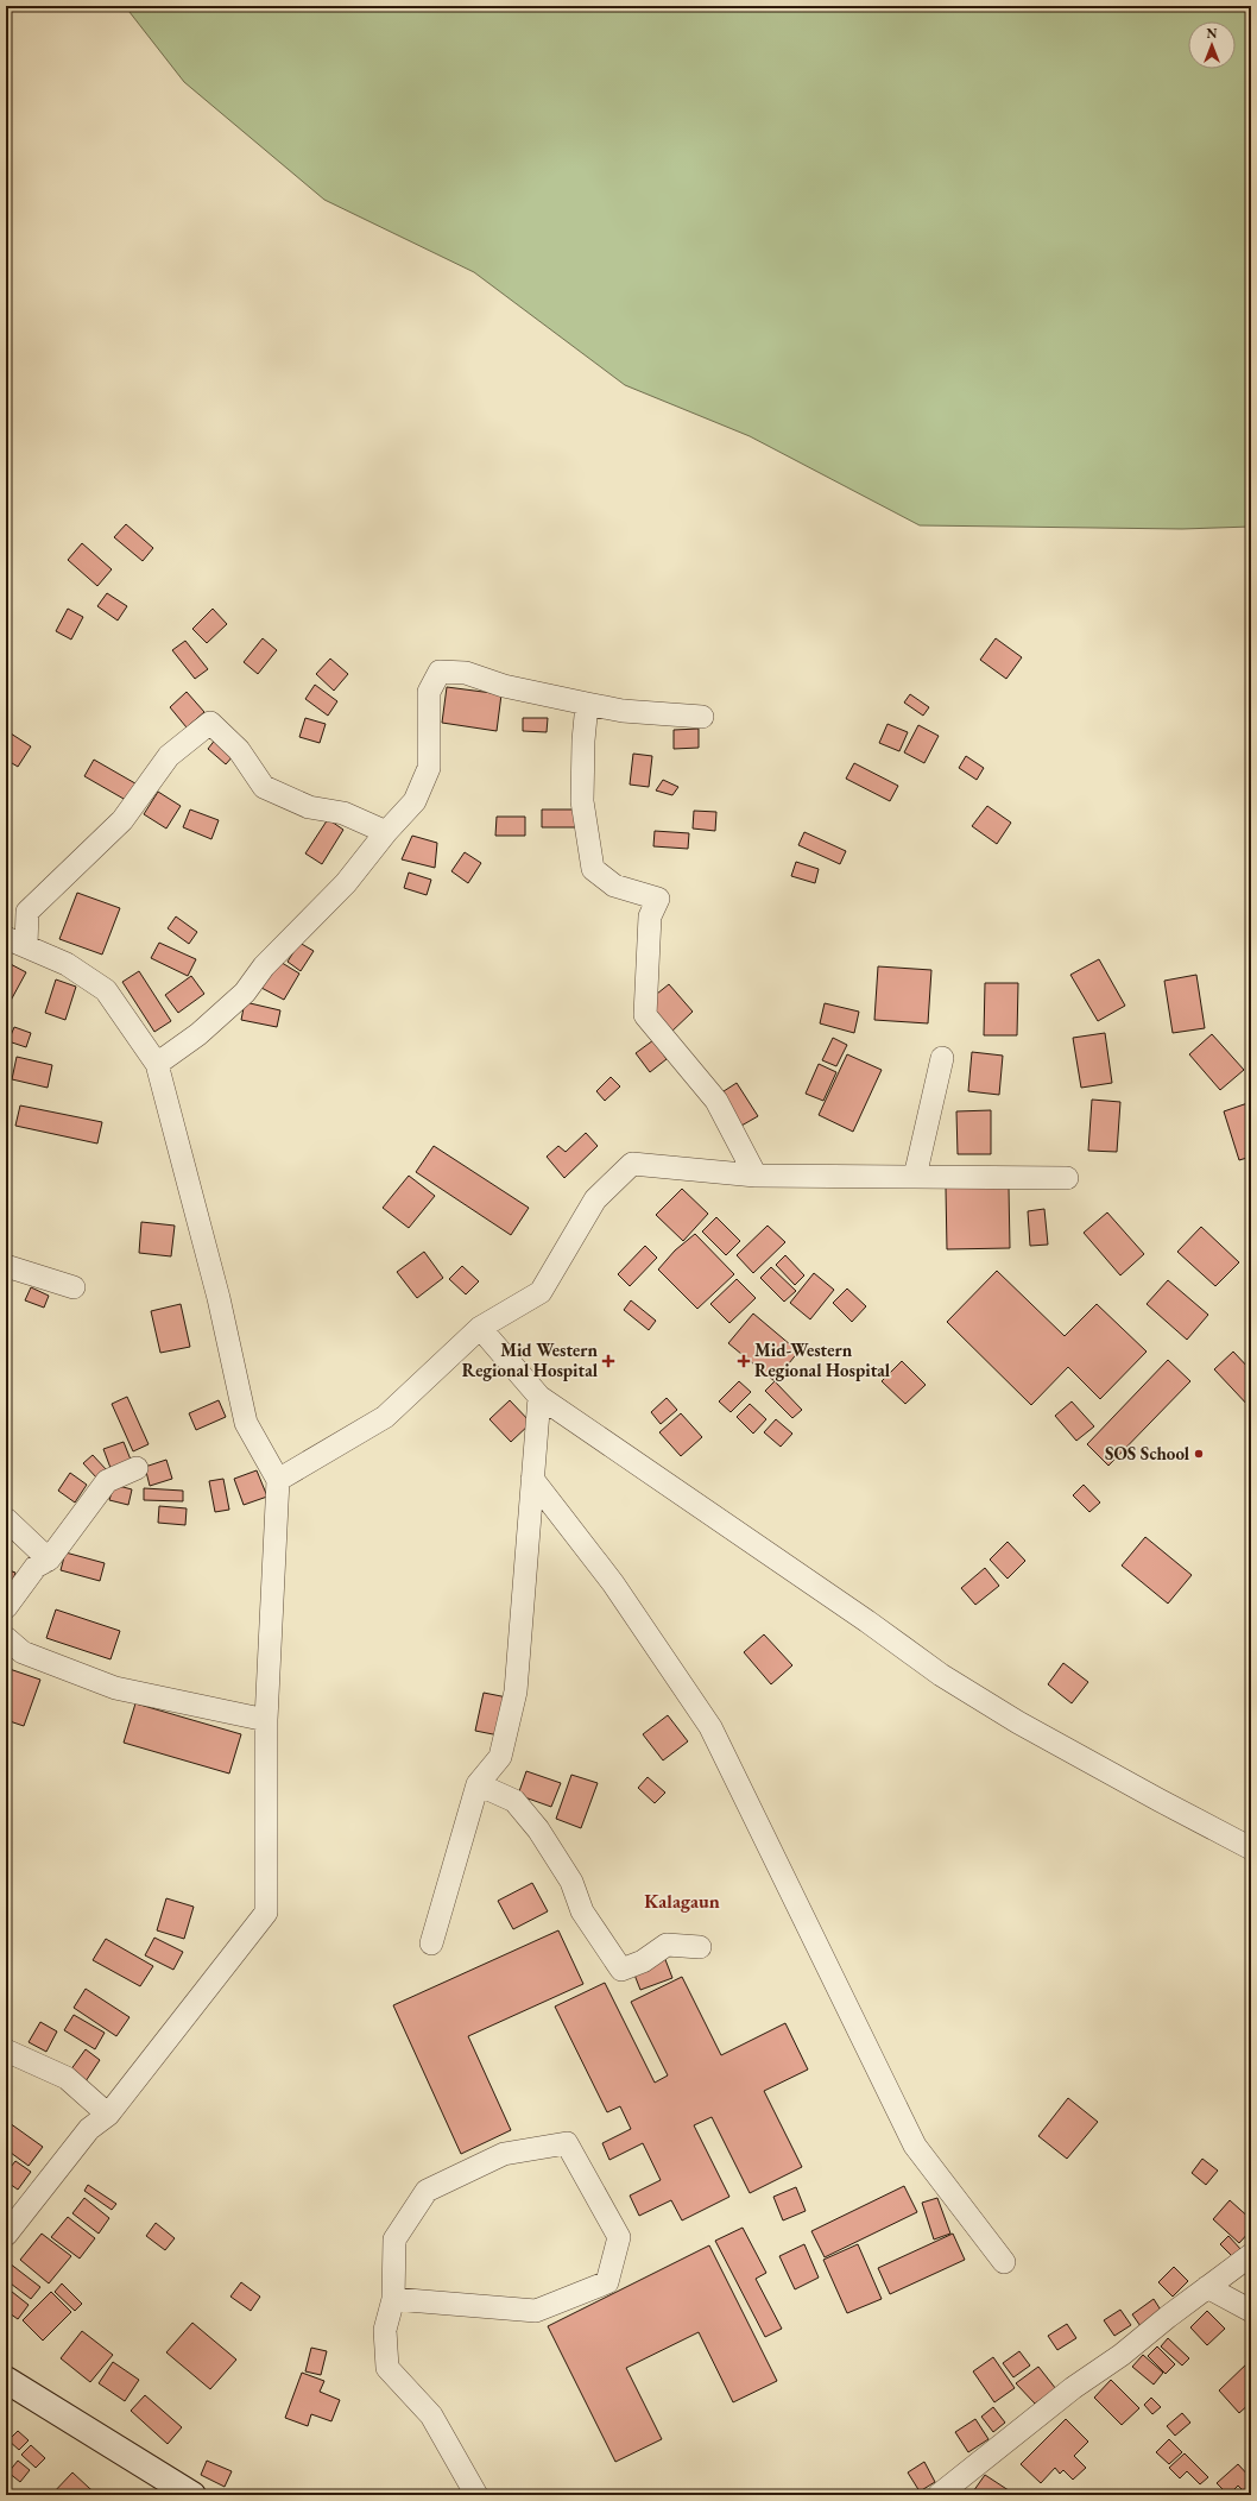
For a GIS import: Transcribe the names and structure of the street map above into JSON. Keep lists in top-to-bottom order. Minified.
{"districts":["Kalagaun"],"places":{"health":["Mid Western Regional Hospital","Mid-Western Regional Hospital"],"other":["SOS School"]},"north":"top"}
